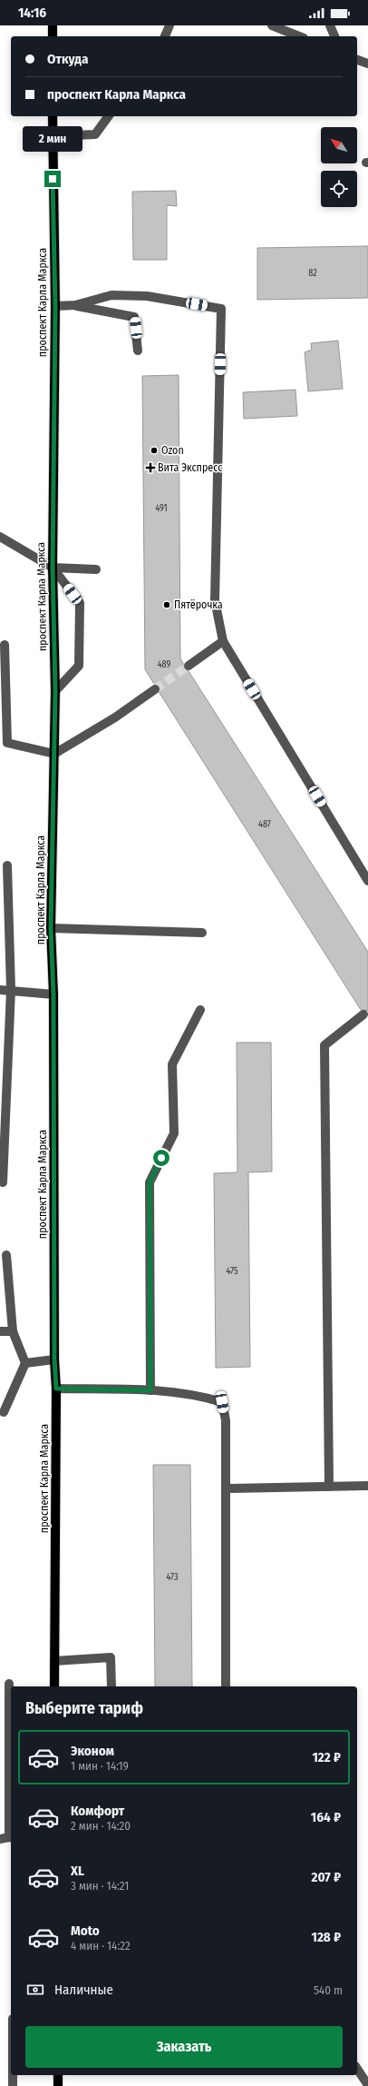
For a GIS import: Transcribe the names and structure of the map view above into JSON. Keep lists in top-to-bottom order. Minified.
{"streets":{"main road":["проспект Карла Маркса"]},"places":{"other":["Ozon","Пятёрочка"],"health":["Вита Экспресс"]},"house_numbers":["82","491","489","487","475","473"],"north":"top left","page":{"status":"14:16","banner":["Откуда","проспект Карла Маркса"],"bubble":"2 мин","heading":"Выберите тариф","list":[{"name":"Эконом","note":"1 мин · 14:19","value":"122 ₽"},{"name":"Комфорт","note":"2 мин · 14:20","value":"164 ₽"},{"name":"XL","note":"3 мин · 14:21","value":"207 ₽"},{"name":"Moto","note":"4 мин · 14:22","value":"128 ₽"}],"pay":["Наличные","540 m"],"buttons":"Заказать"}}
